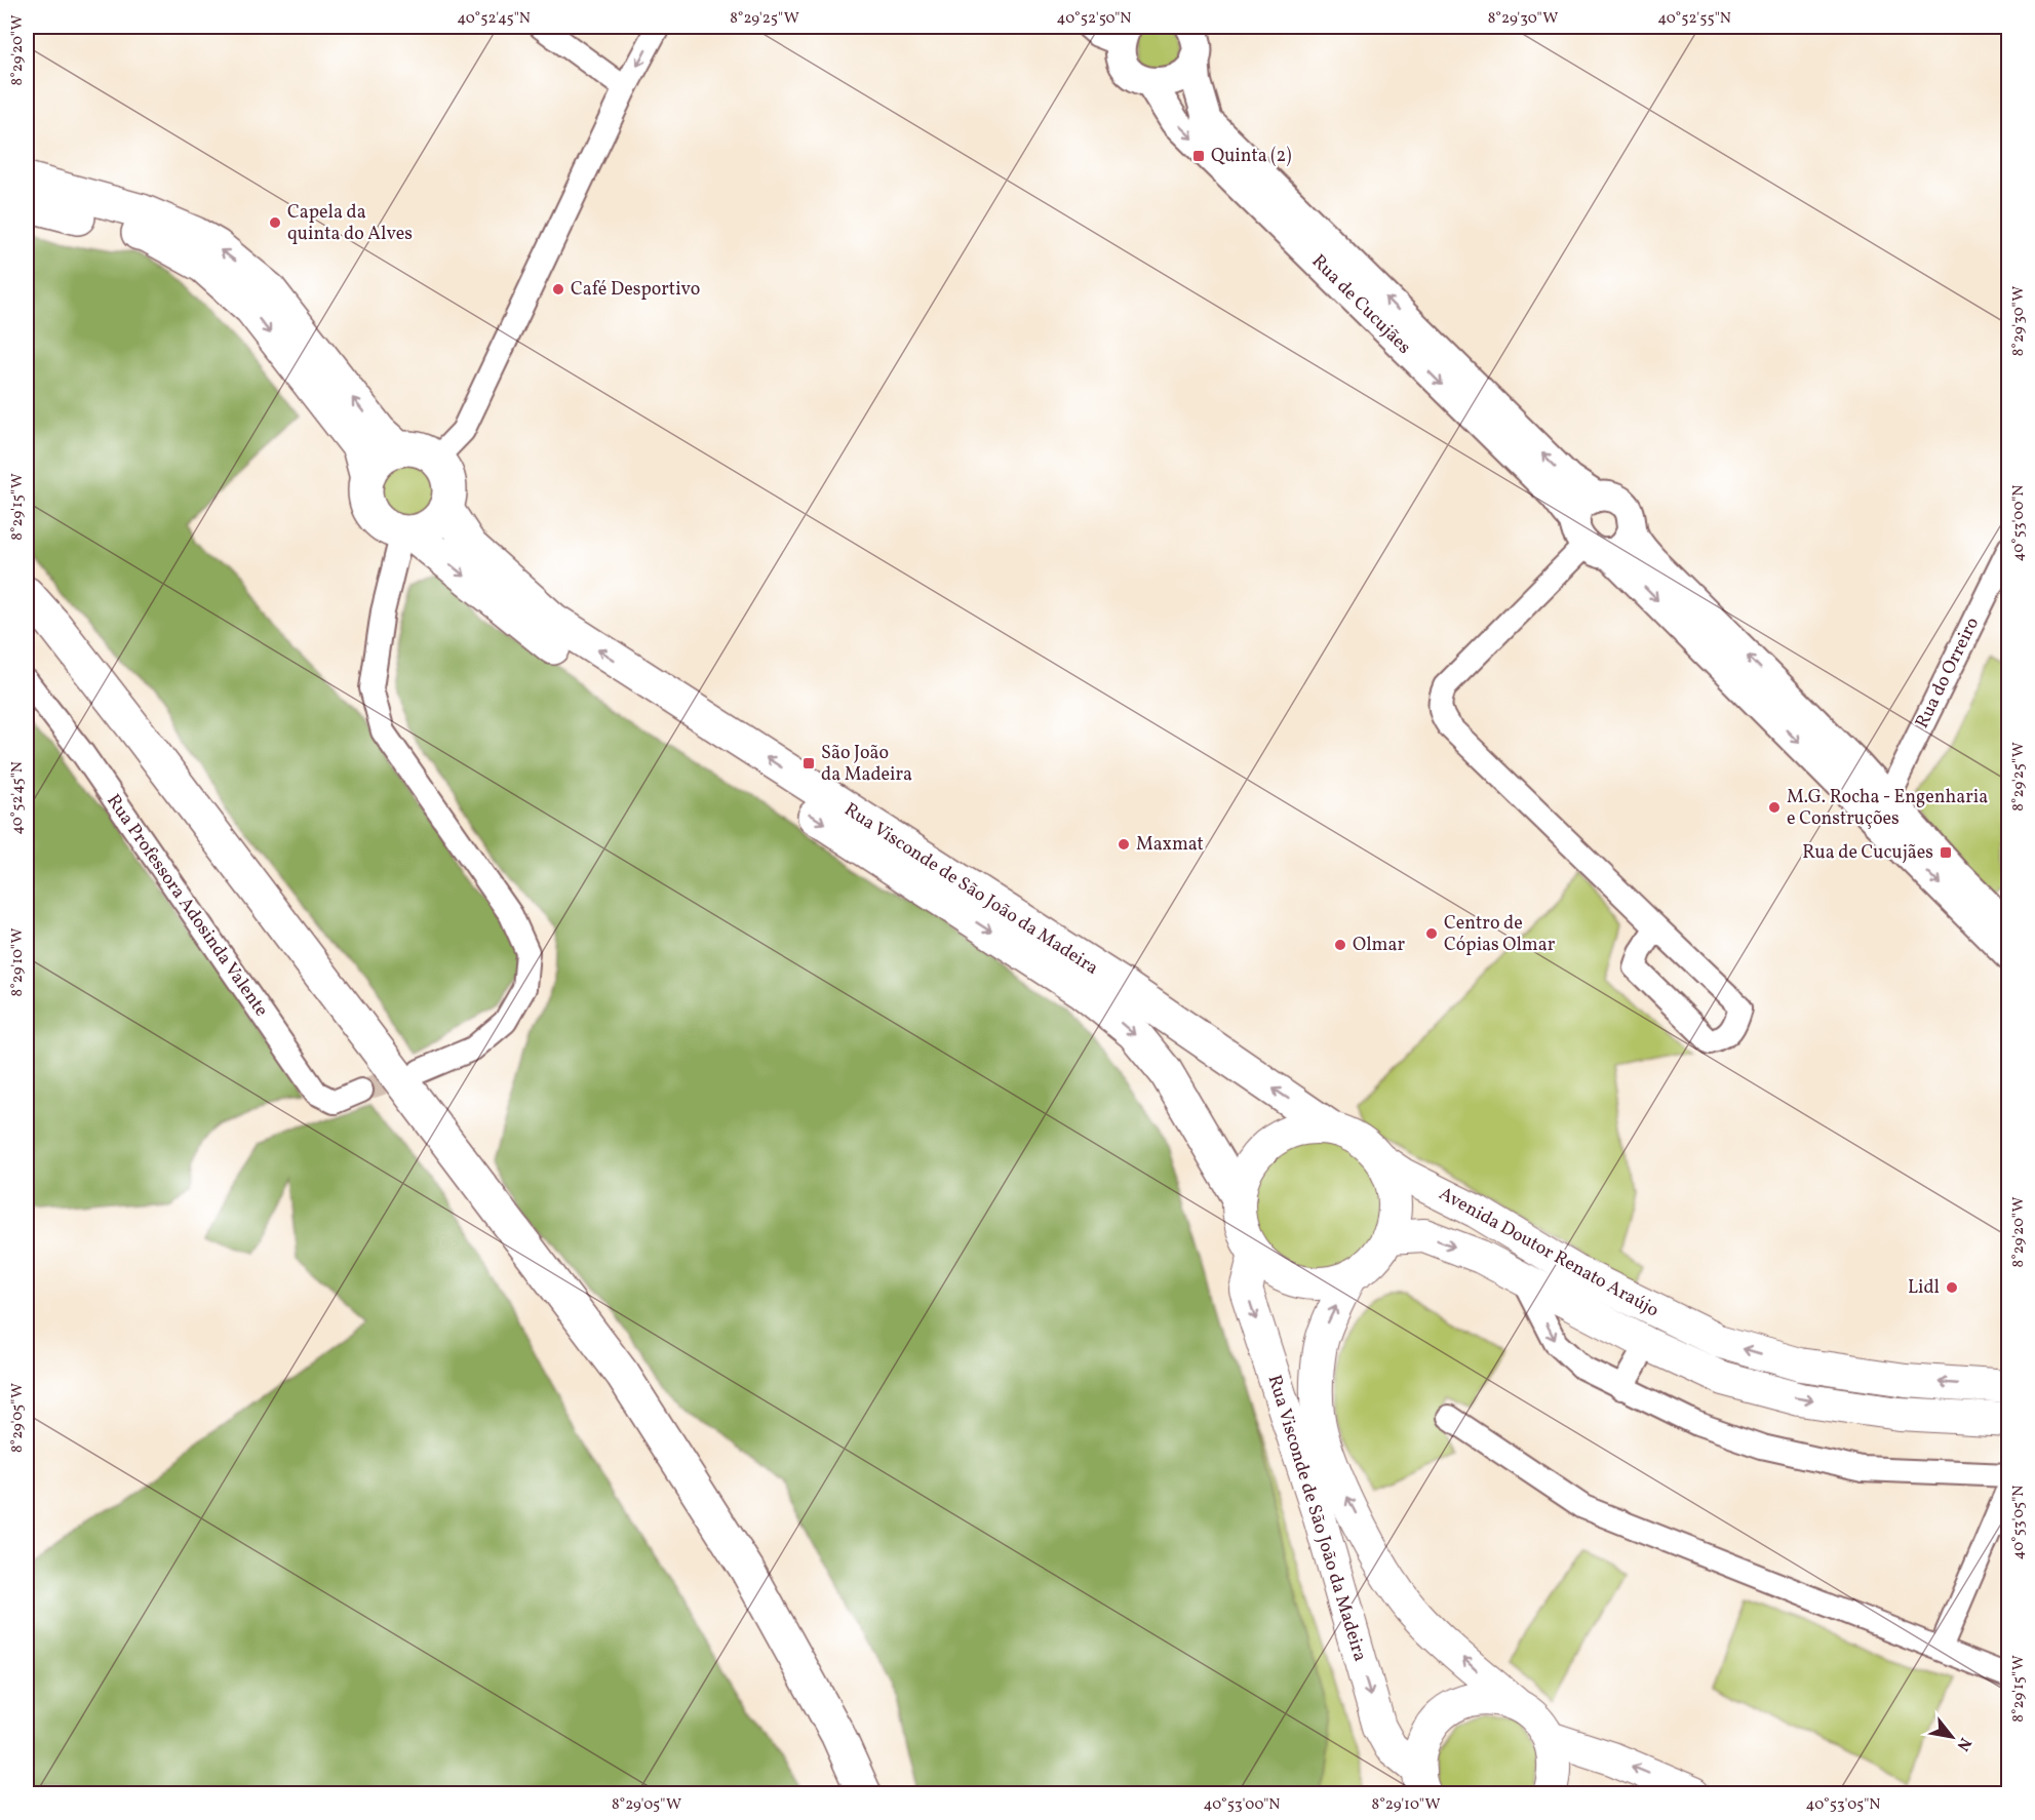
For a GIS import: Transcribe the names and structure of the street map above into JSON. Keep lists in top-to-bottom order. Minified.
{"streets":{"main road":["Rua Visconde de São João da Madeira","Avenida Doutor Renato Araújo"],"street":["Rua de Cucujães","Rua do Orreiro","Rua Professora Adosinda Valente"]},"crossings":[["Rua de Cucujães","Rua do Orreiro"],["Rua Visconde de São João da Madeira","Avenida Doutor Renato Araújo"]],"places":{"transit":["Quinta (2)","São João da Madeira","Rua de Cucujães"],"other":["Capela da quinta do Alves","Café Desportivo","M.G. Rocha - Engenharia e Construções","Maxmat","Centro de Cópias Olmar","Olmar","Lidl"]},"north":"bottom right","coordinates":["40°52'45\"N","8°29'25\"W","40°52'50\"N","8°29'30\"W","40°52'55\"N","8°29'20\"W","8°29'15\"W","40°53'00\"N","8°29'10\"W","8°29'05\"W","40°53'05\"N"]}
